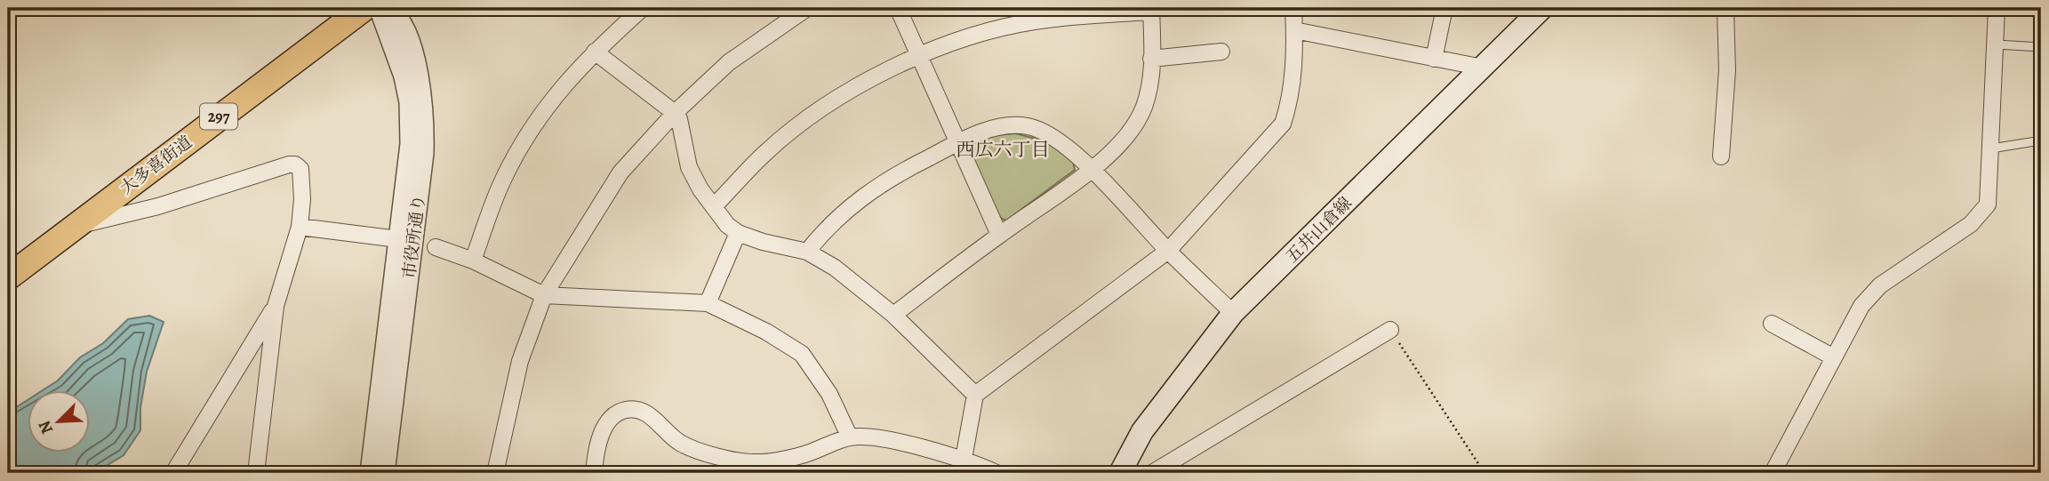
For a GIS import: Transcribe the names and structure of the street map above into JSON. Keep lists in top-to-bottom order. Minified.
{"streets":{"highway":["297","大多喜街道"],"main road":["五井山倉線"],"street":["市役所通り"]},"districts":["西広六丁目"],"north":"bottom left"}
